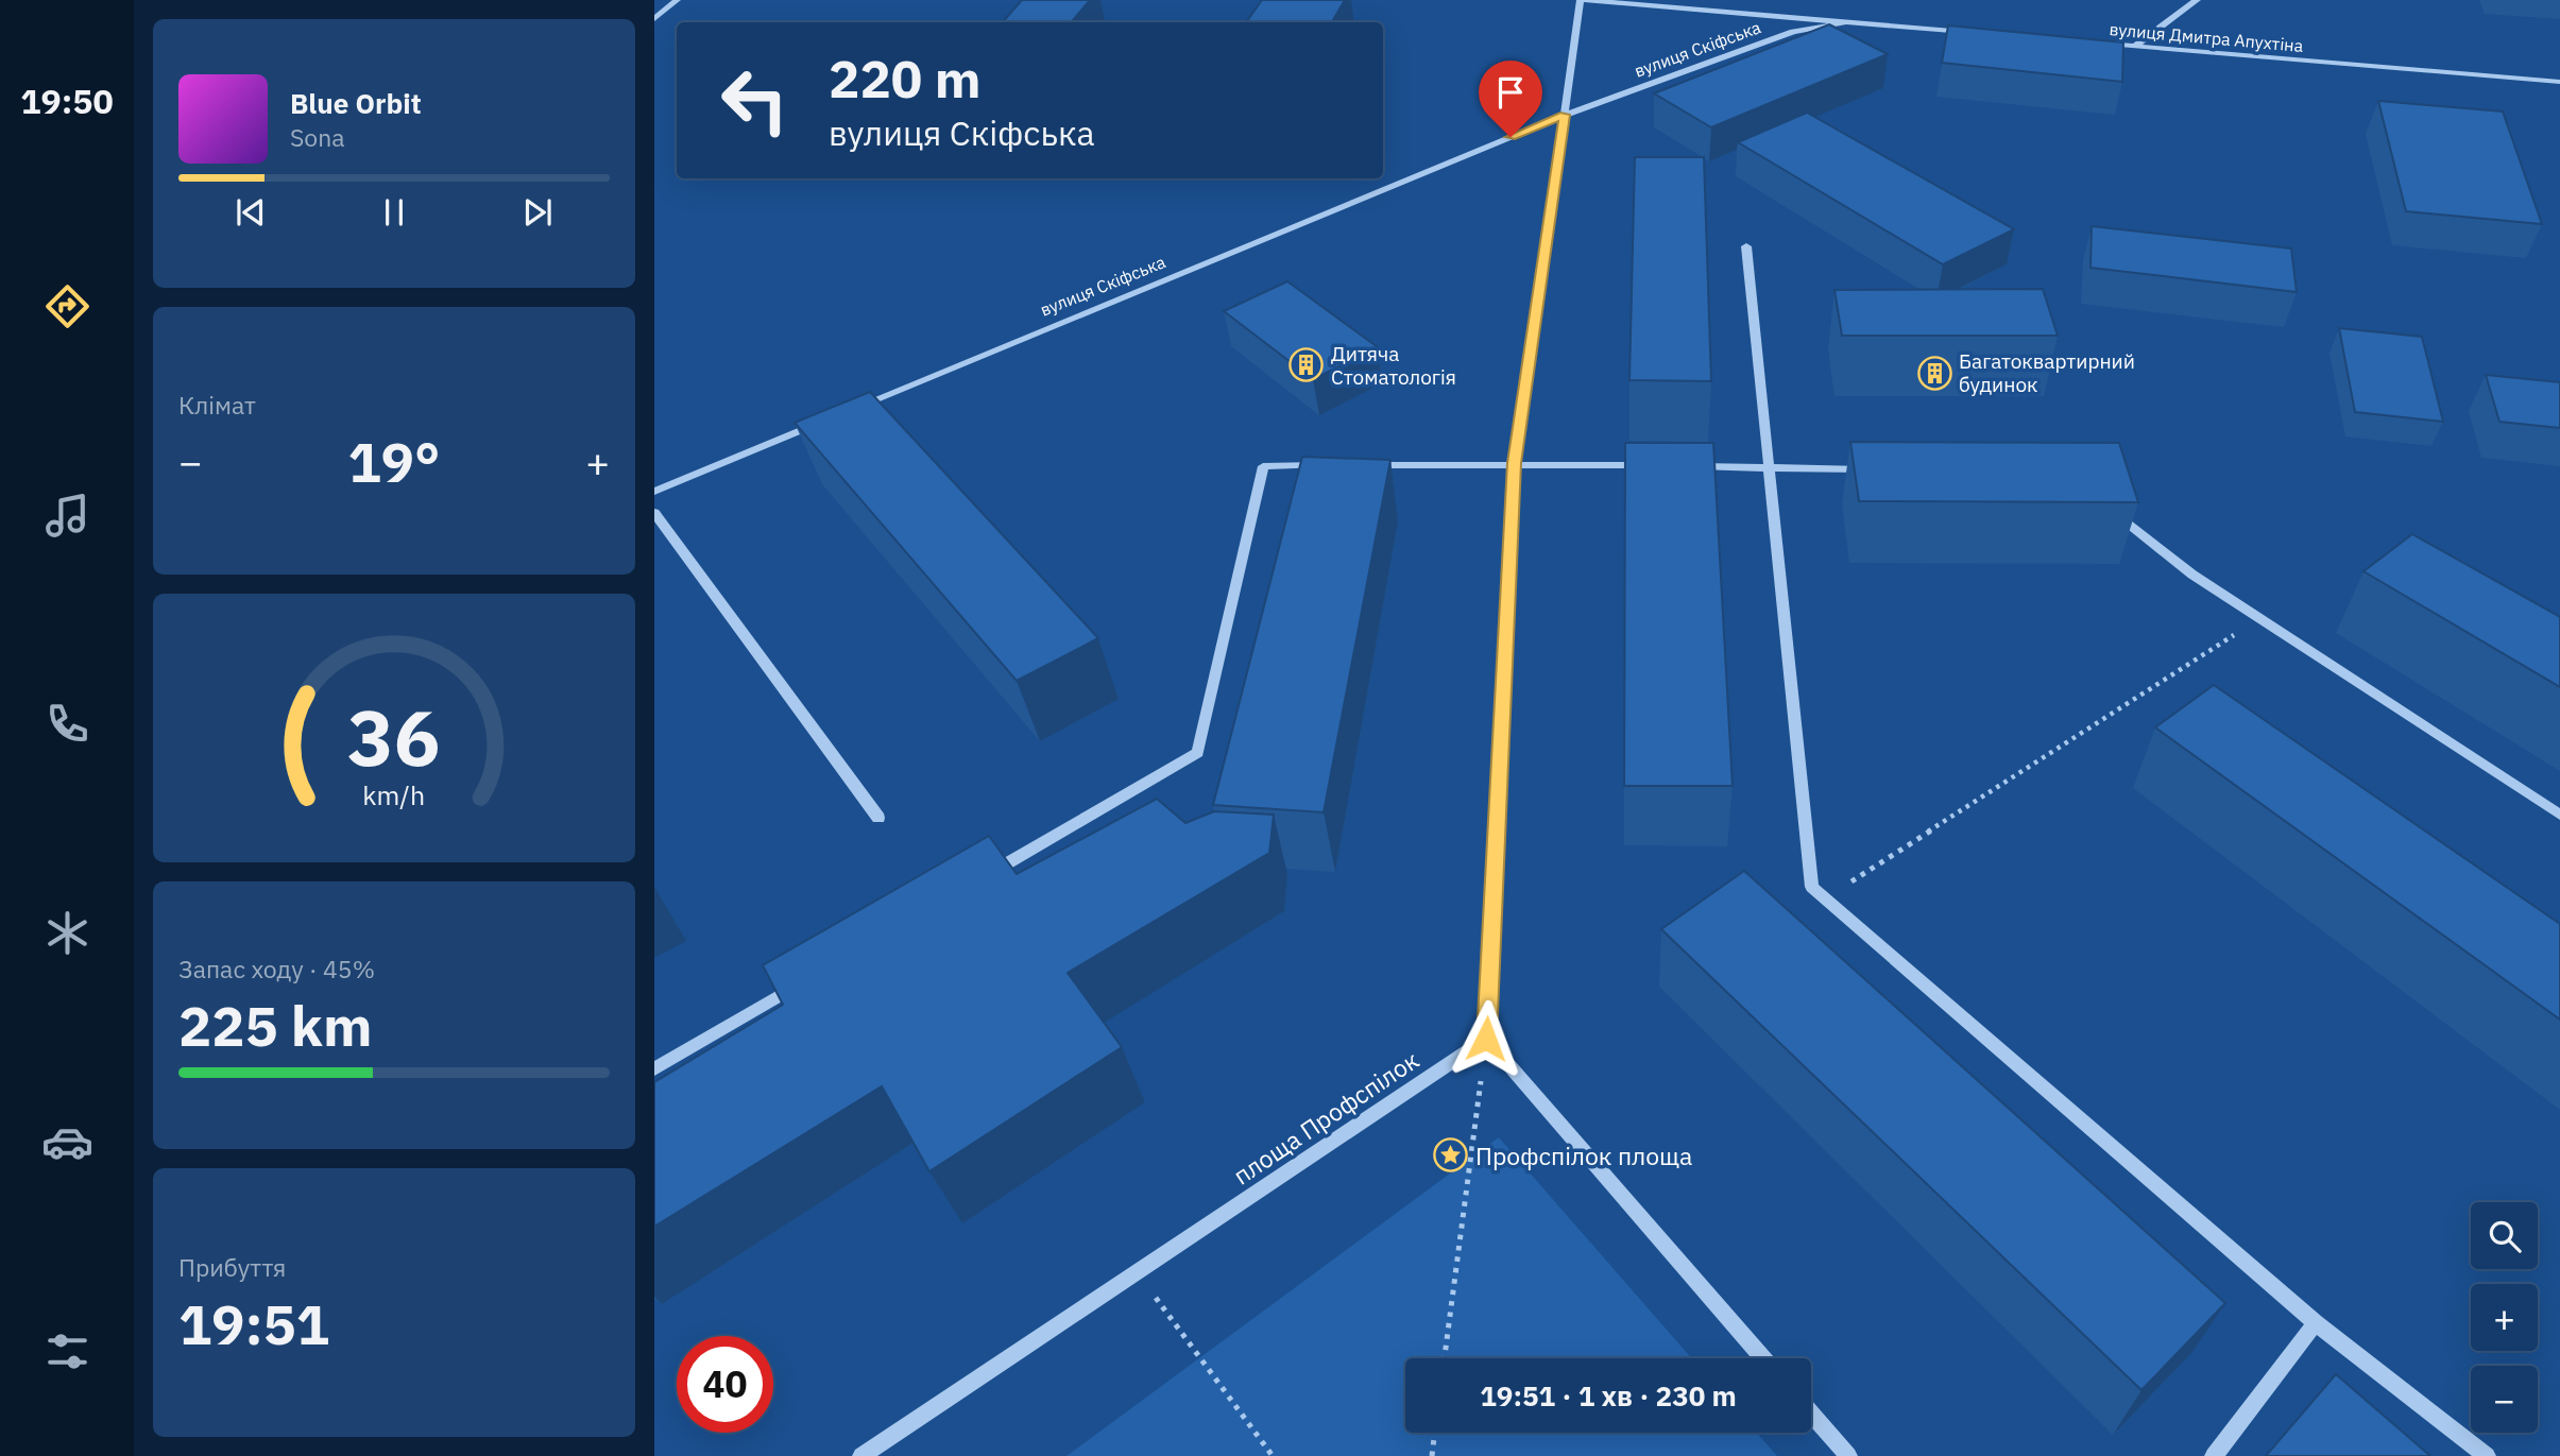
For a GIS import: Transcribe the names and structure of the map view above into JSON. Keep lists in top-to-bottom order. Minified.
{"streets":{"street":["вулиця Дмитра Апухтіна","вулиця Скіфська","площа Профспілок"]},"places":{"building":["Дитяча Стоматологія","Багатоквартирний будинок"],"place":["Профспілок площа"]},"page":{"tabs":"19:50","turn":["220 m","вулиця Скіфська"],"song":["Blue Orbit","Sona"],"tile":["Клімат",["Запас ходу · 45%","225 km"],["Прибуття","19:51"]],"heat":["−","19°","+"],"map_buttons":["+","−"],"limit":"40","trip":"19:51 · 1 хв · 230 m","gauge":["36","km/h"]}}
